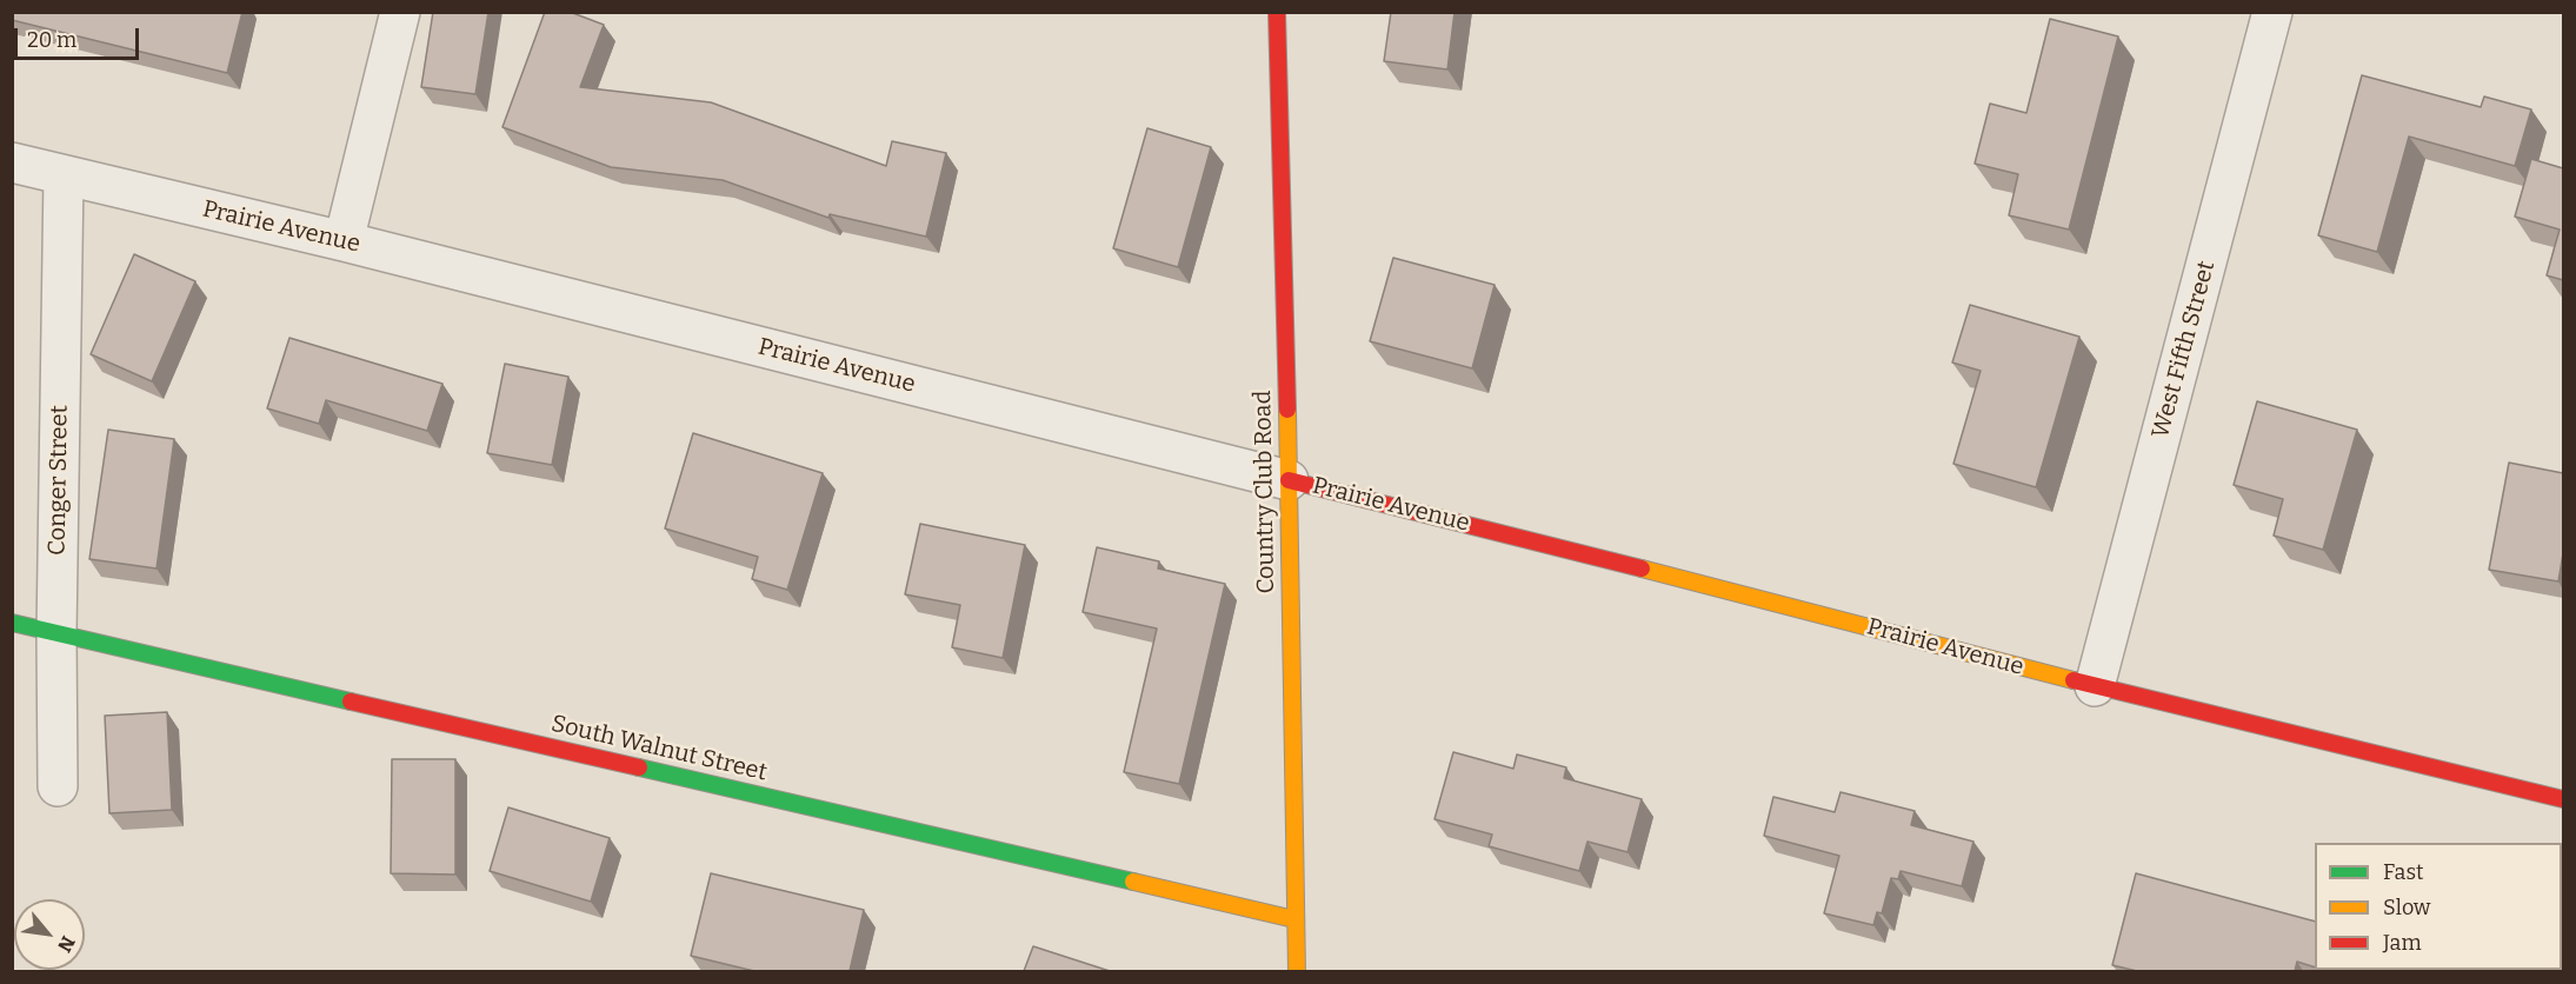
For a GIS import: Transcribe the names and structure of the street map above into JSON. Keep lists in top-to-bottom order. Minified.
{"streets":{"street":["Prairie Avenue","West Fifth Street","Conger Street","Country Club Road","South Walnut Street"]},"crossings":[["Prairie Avenue","West Fifth Street"],["Prairie Avenue","Conger Street"],["Prairie Avenue","Country Club Road"],["Conger Street","South Walnut Street"],["Country Club Road","South Walnut Street"]],"legend":["Fast","Slow","Jam"],"scale_bar":"20 m","north":"bottom right"}
